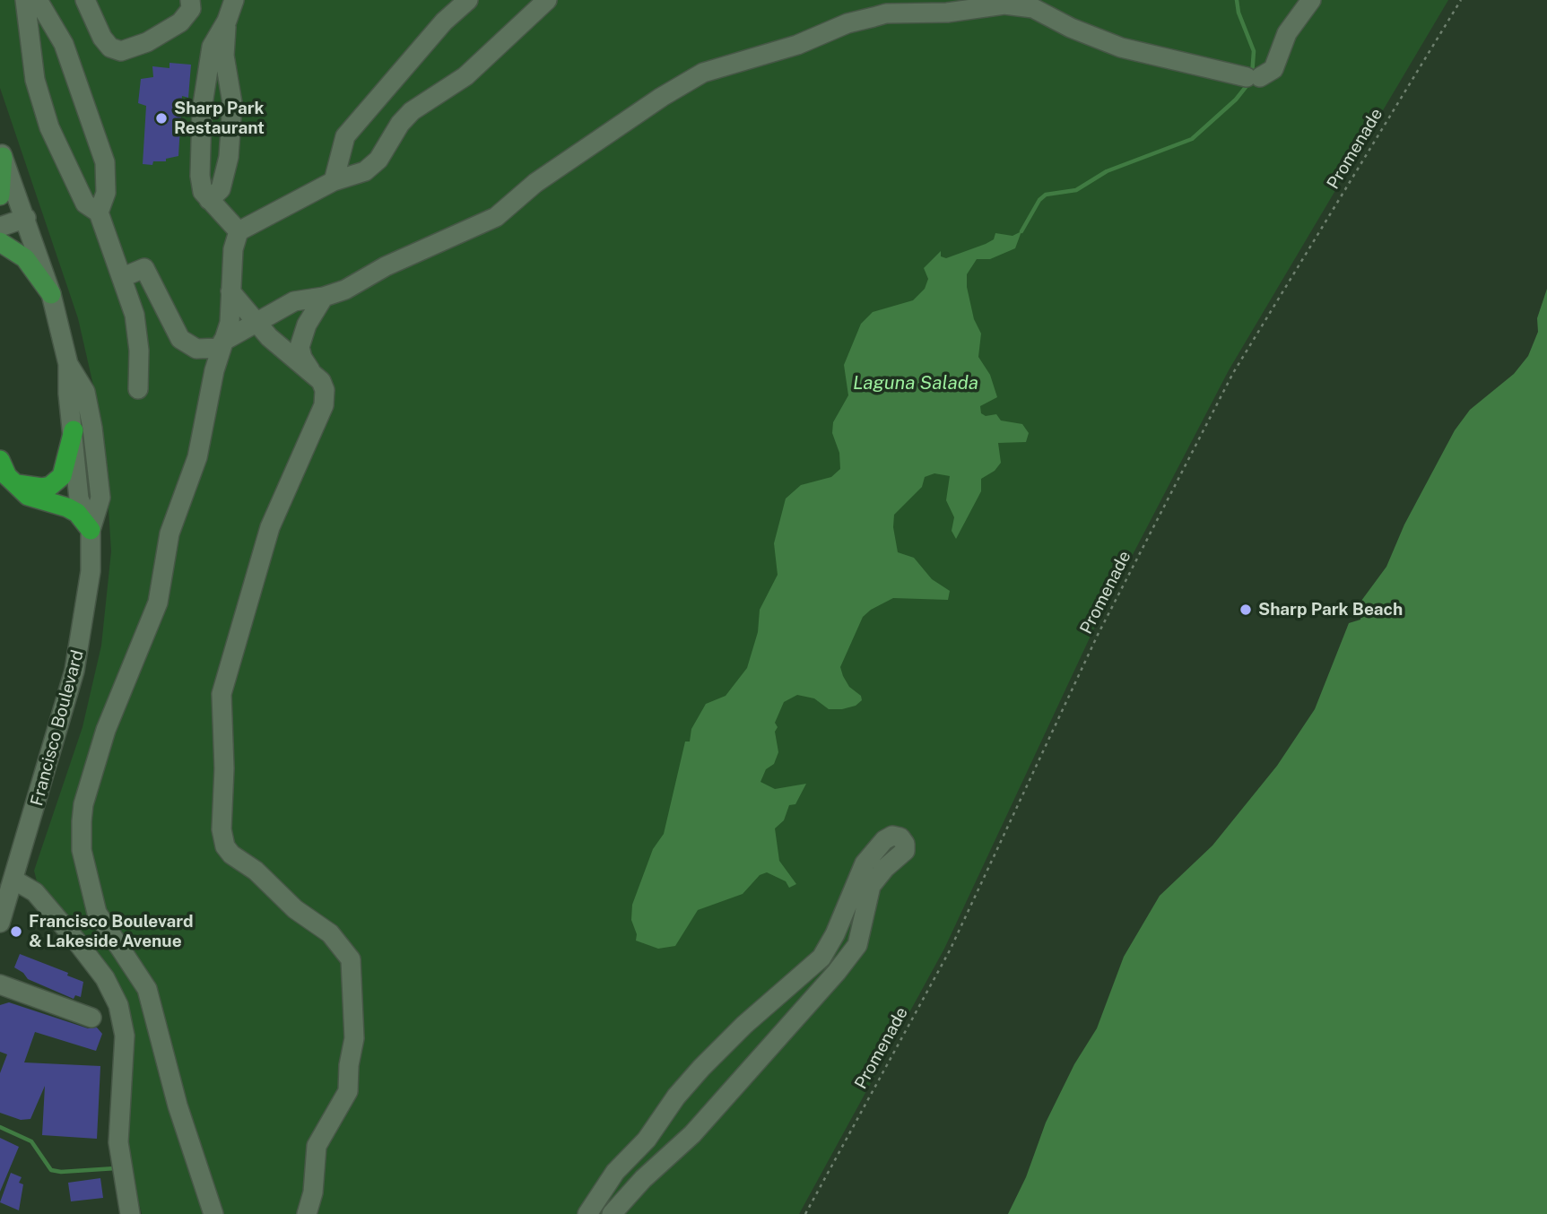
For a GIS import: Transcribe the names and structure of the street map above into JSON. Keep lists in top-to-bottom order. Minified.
{"streets":{"street":["Francisco Boulevard"],"path":["Promenade"]},"water":["Laguna Salada"],"places":["Sharp Park Restaurant","Sharp Park Beach","Francisco Boulevard & Lakeside Avenue"]}
